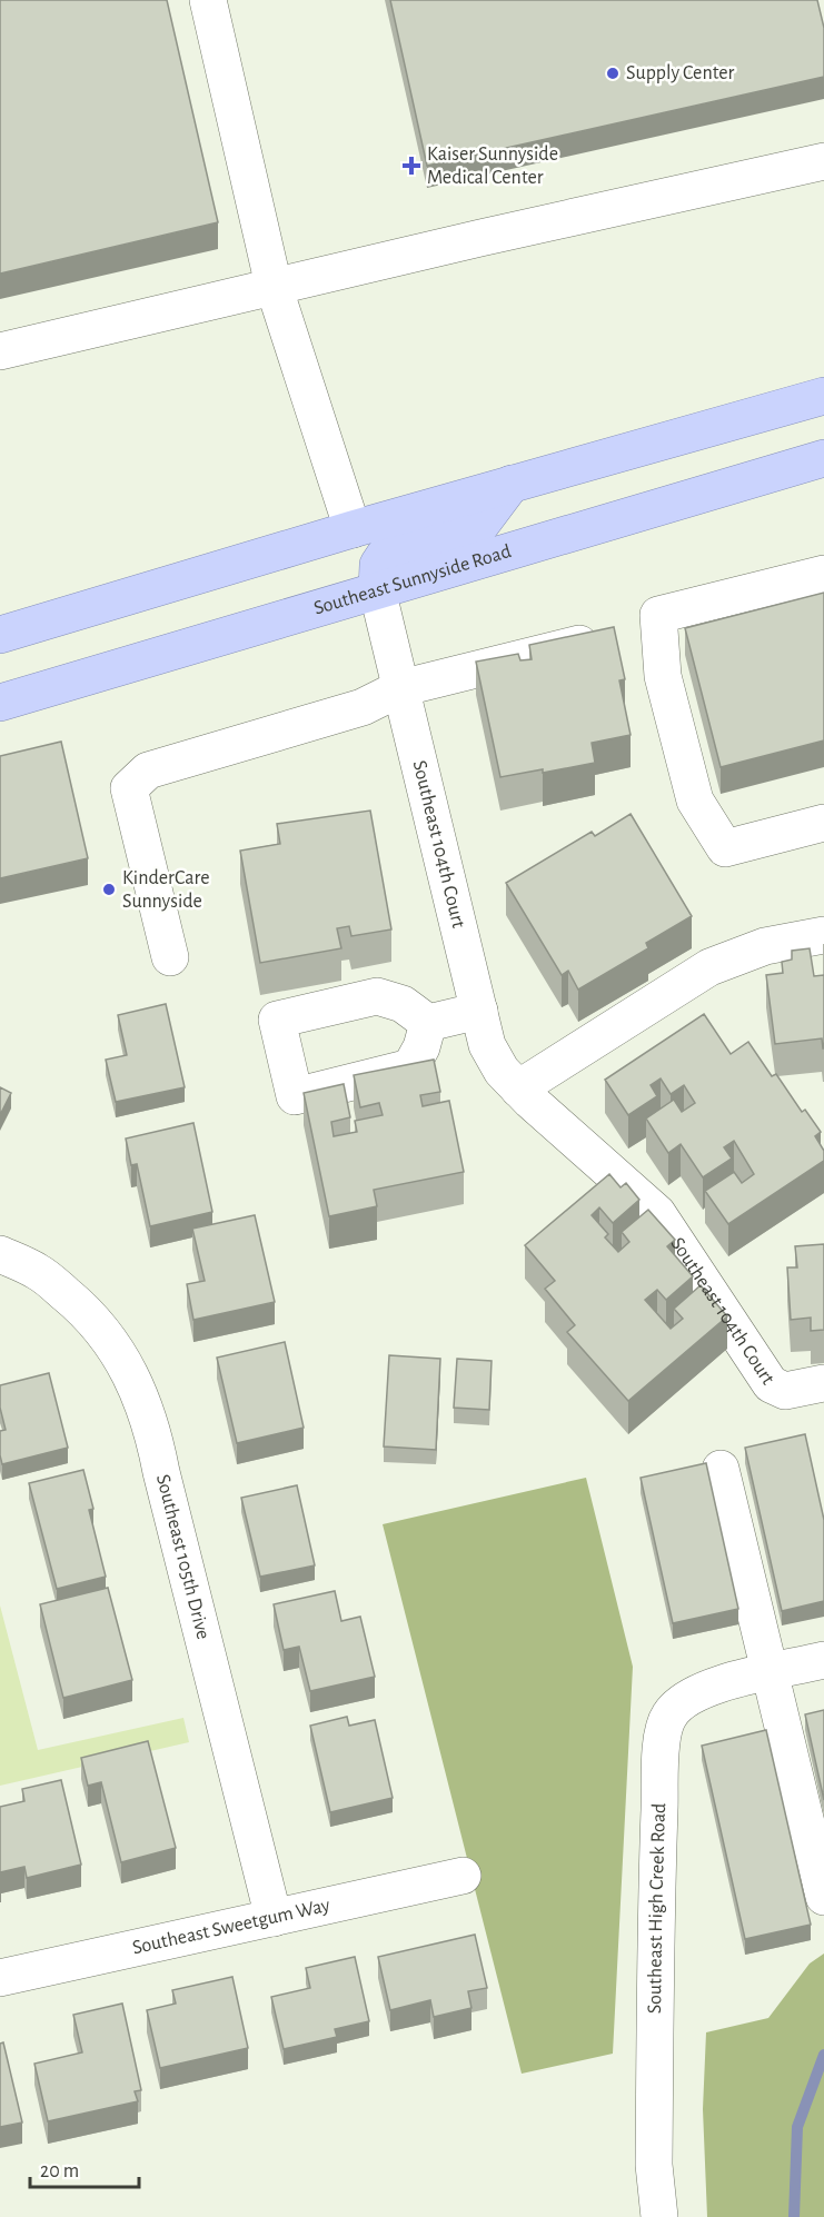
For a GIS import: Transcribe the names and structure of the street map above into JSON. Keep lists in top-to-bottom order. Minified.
{"streets":{"main road":["Southeast Sunnyside Road"],"street":["Southeast 104th Court","Southeast 105th Drive","Southeast High Creek Road","Southeast Sweetgum Way"]},"crossings":[["Southeast Sunnyside Road","Southeast 104th Court"],["Southeast 105th Drive","Southeast Sweetgum Way"]],"places":{"other":["Supply Center","KinderCare Sunnyside"],"health":["Kaiser Sunnyside Medical Center"]},"scale_bar":"20 m"}
